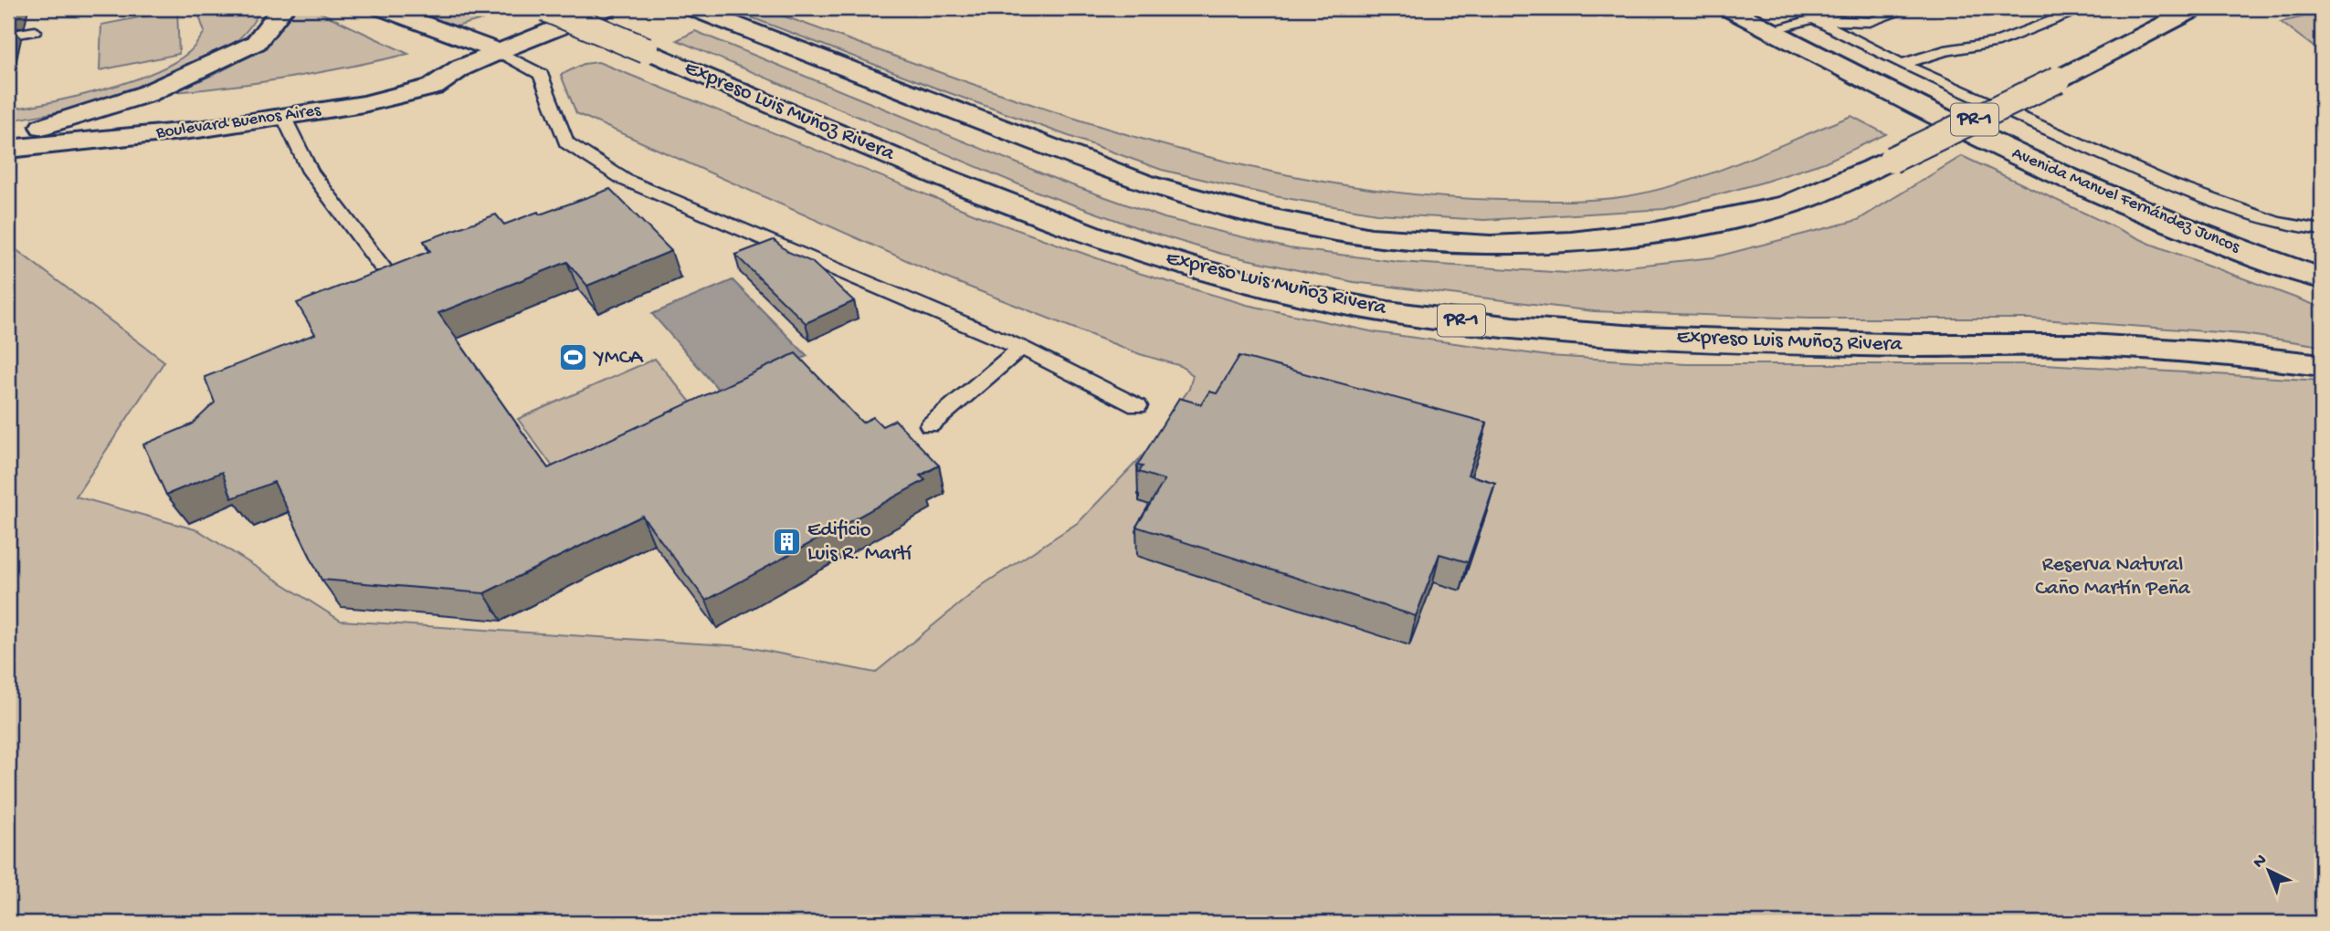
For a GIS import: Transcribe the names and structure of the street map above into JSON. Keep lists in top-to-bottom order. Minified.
{"streets":{"main road":["Expreso Luis Muñoz Rivera","PR-1","Boulevard Buenos Aires","Avenida Manuel Fernández Juncos"]},"parks":["Reserva Natural Caño Martín Peña"],"places":{"sports":["YMCA"],"building":["Edificio Luis R. Martí"]},"north":"top left"}
